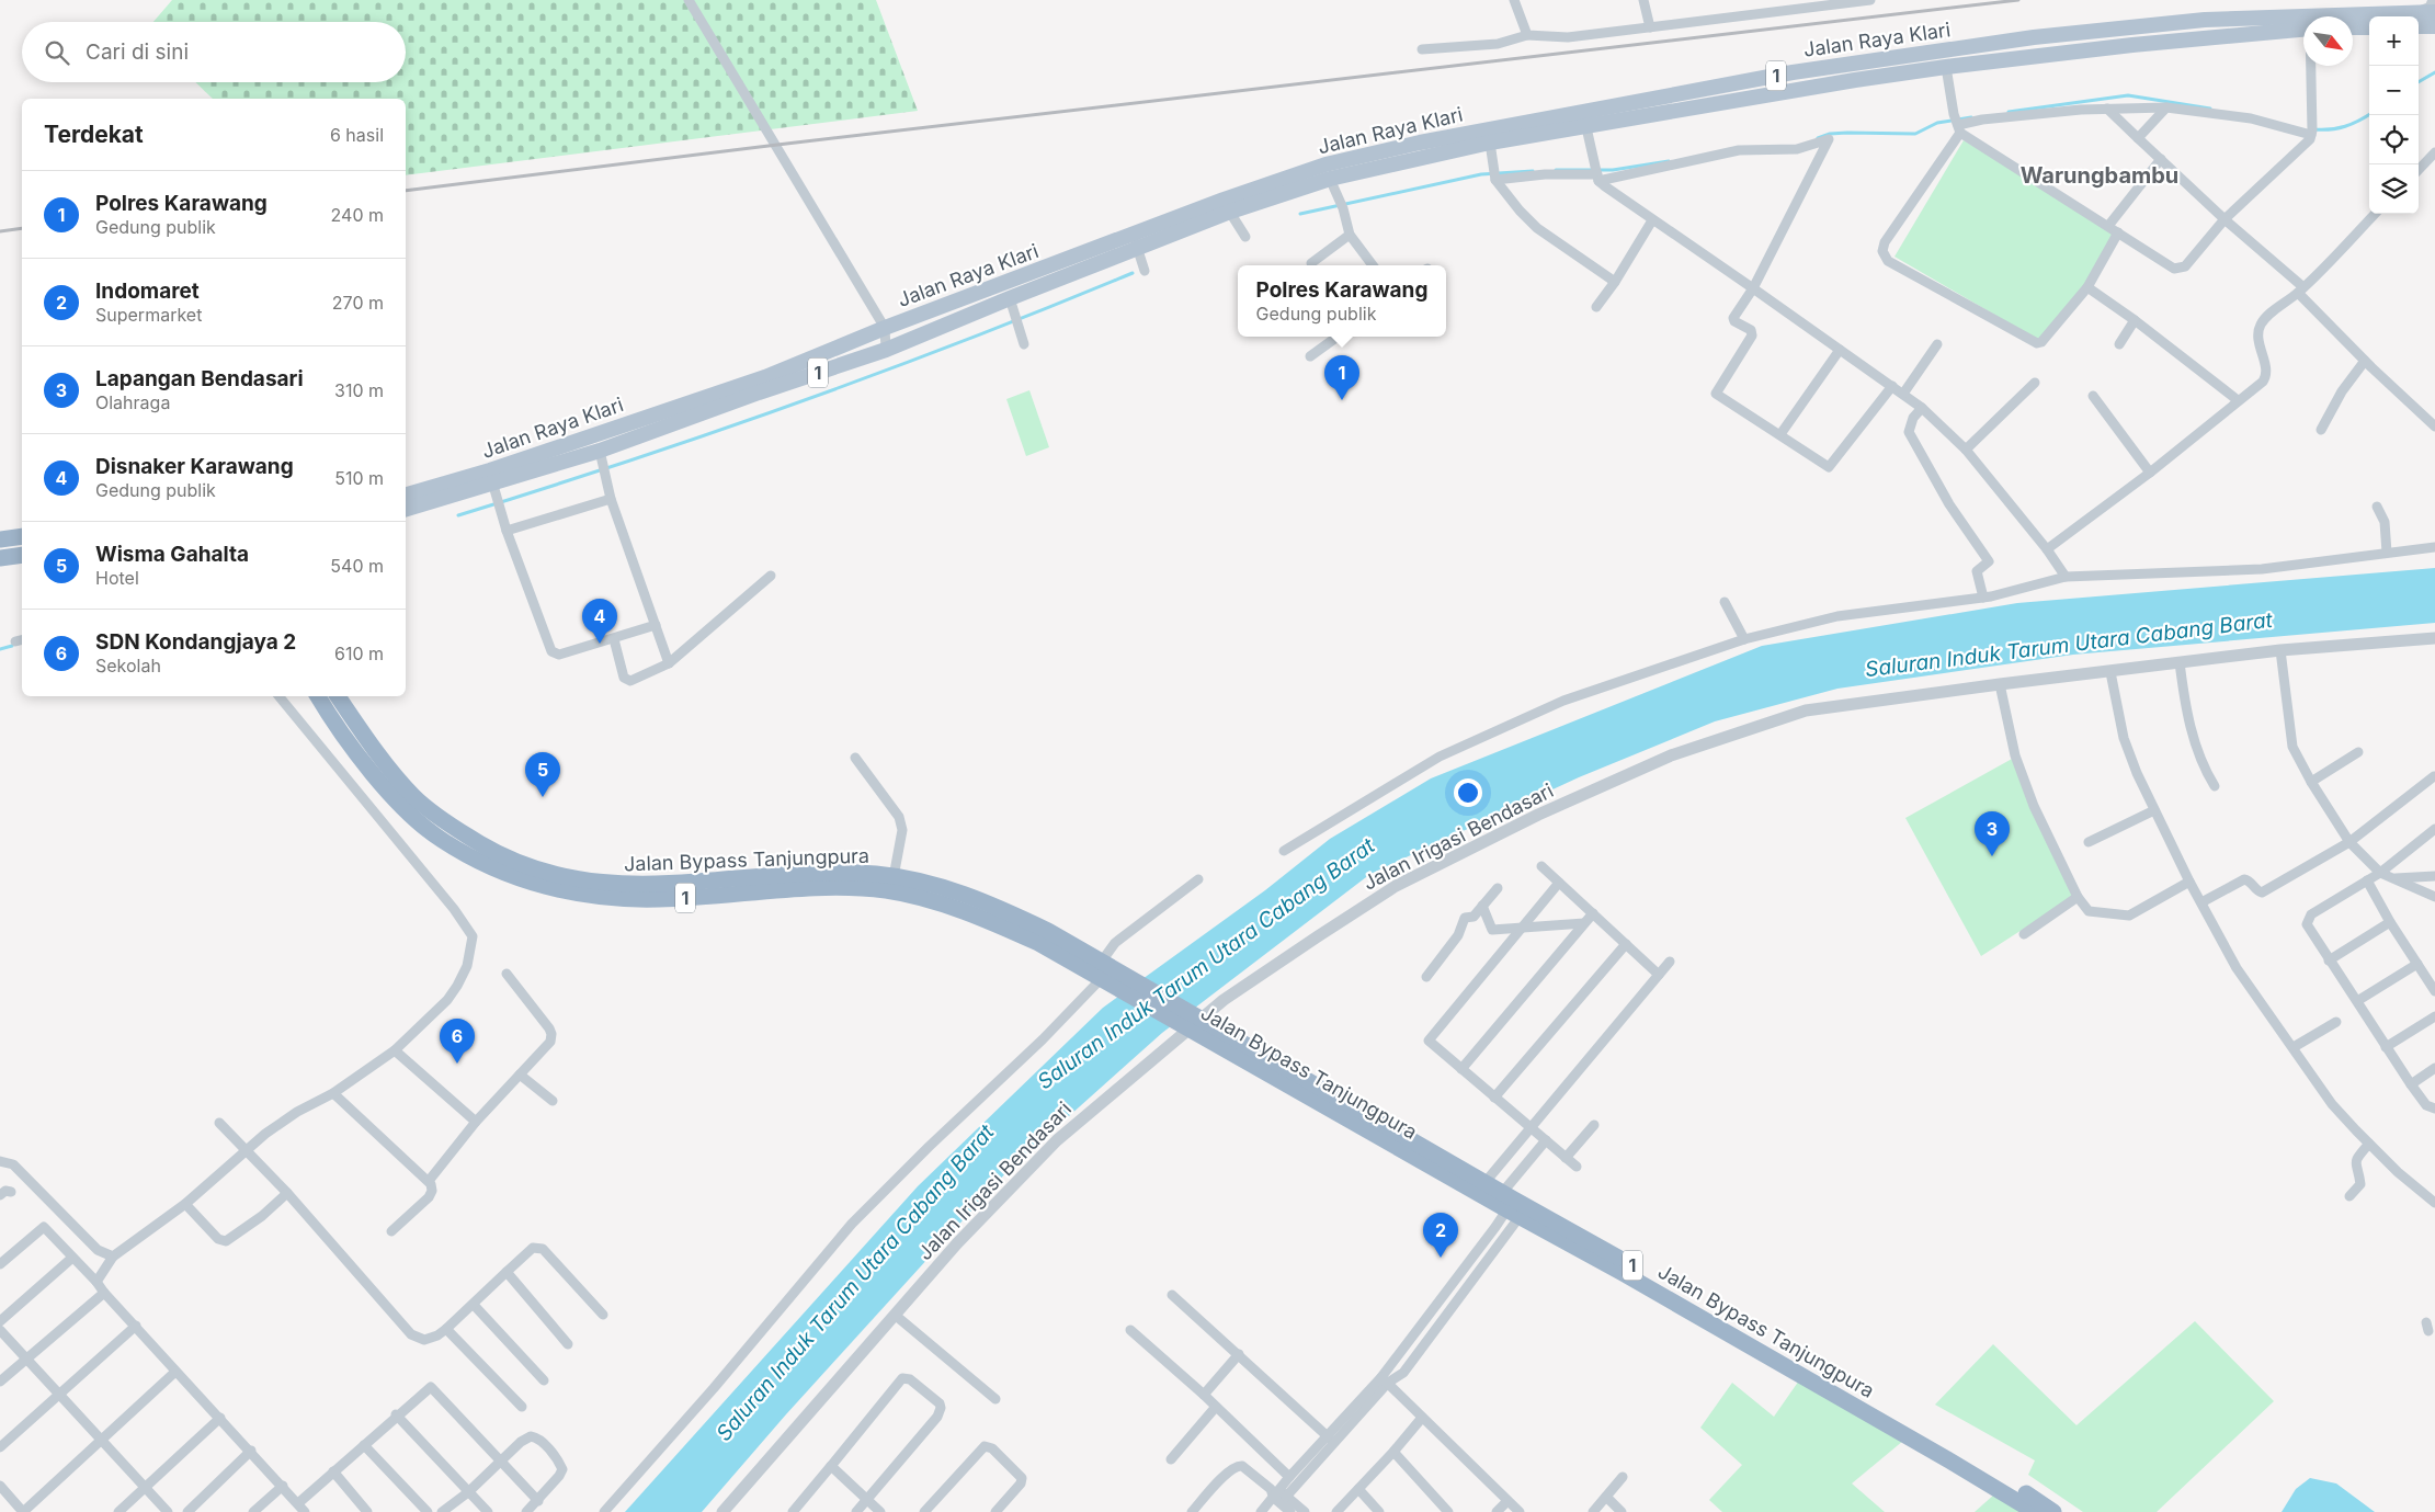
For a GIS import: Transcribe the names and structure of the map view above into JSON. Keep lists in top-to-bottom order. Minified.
{"streets":{"highway":["1","Jalan Bypass Tanjungpura"],"main road":["Jalan Raya Klari"],"street":["Jalan Irigasi Bendasari"]},"districts":["Warungbambu"],"water":["Saluran Induk Tarum Utara Cabang Barat"],"north":"bottom right","page":{"map_buttons":["+","−"],"search":"Cari di sini","heading":["Terdekat","6 hasil"],"list":[{"mark":"1","name":"Polres Karawang","note":"Gedung publik","value":"240 m"},{"mark":"2","name":"Indomaret","note":"Supermarket","value":"270 m"},{"mark":"3","name":"Lapangan Bendasari","note":"Olahraga","value":"310 m"},{"mark":"4","name":"Disnaker Karawang","note":"Gedung publik","value":"510 m"},{"mark":"5","name":"Wisma Gahalta","note":"Hotel","value":"540 m"},{"mark":"6","name":"SDN Kondangjaya 2","note":"Sekolah","value":"610 m"}],"popup":["Polres Karawang","Gedung publik"],"pins":["1","4","5","3","6","2"]}}
